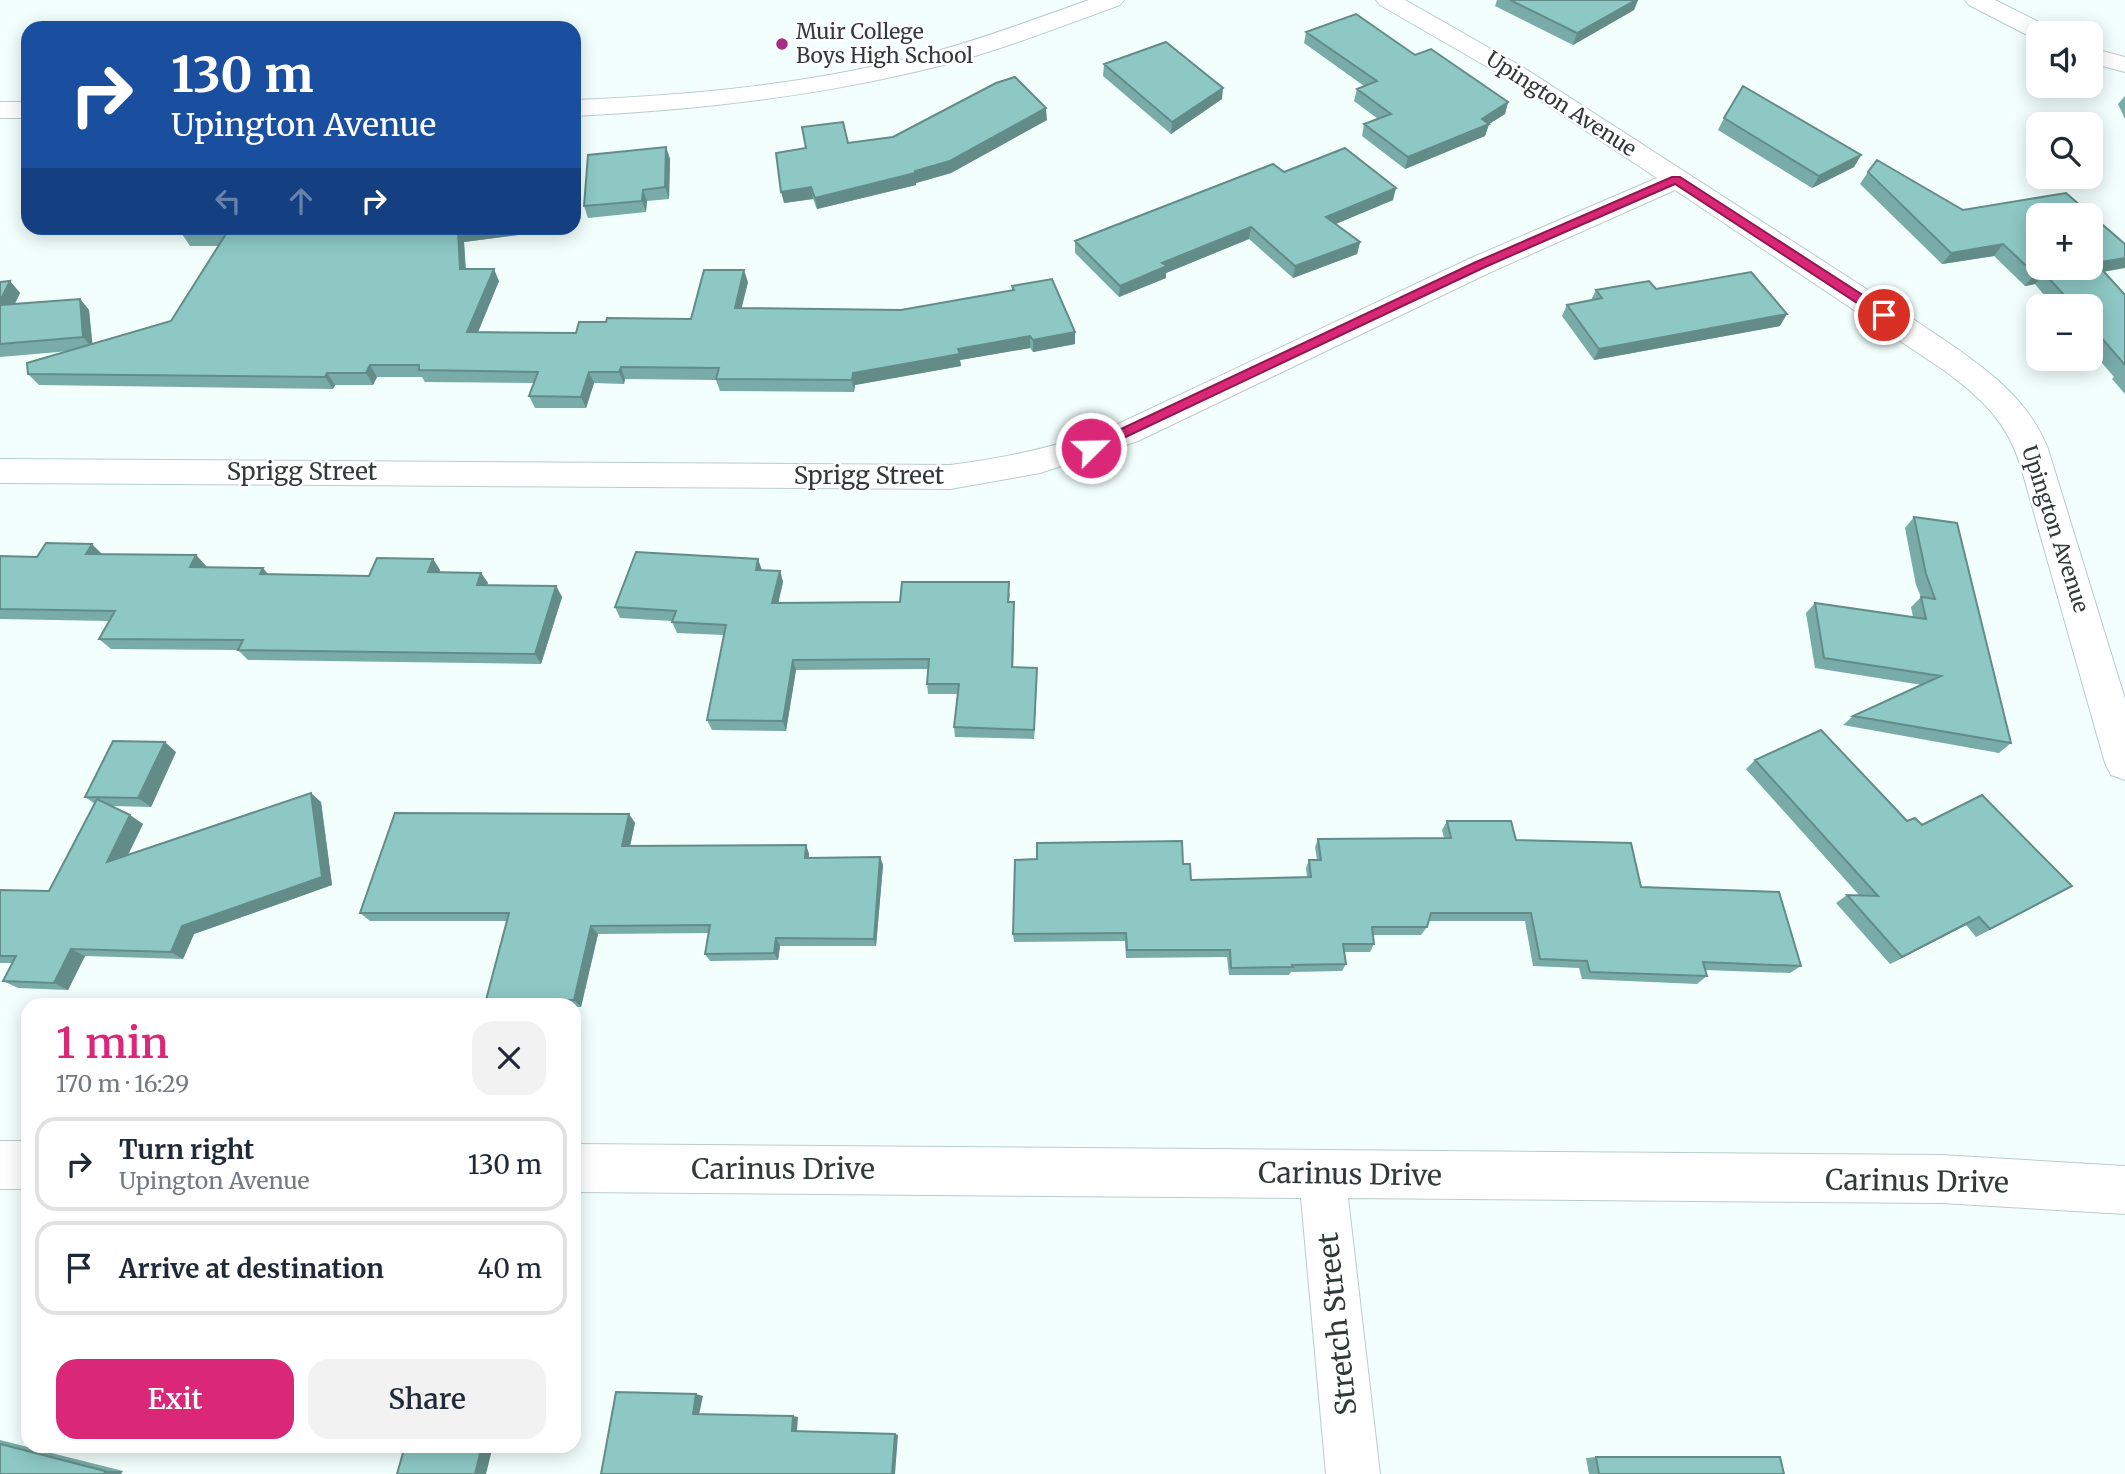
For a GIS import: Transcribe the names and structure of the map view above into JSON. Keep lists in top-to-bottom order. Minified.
{"streets":{"street":["Upington Avenue","Sprigg Street","Carinus Drive","Stretch Street"]},"crossings":[["Upington Avenue","Sprigg Street"],["Carinus Drive","Stretch Street"]],"places":["Muir College Boys High School"],"page":{"map_buttons":["+","−"],"turn":["130 m","Upington Avenue"],"heading":["1 min","170 m · 16:29"],"list":[{"name":"Turn right","note":"Upington Avenue","value":"130 m"},{"name":"Arrive at destination","value":"40 m"}],"buttons":["Exit","Share"]}}
